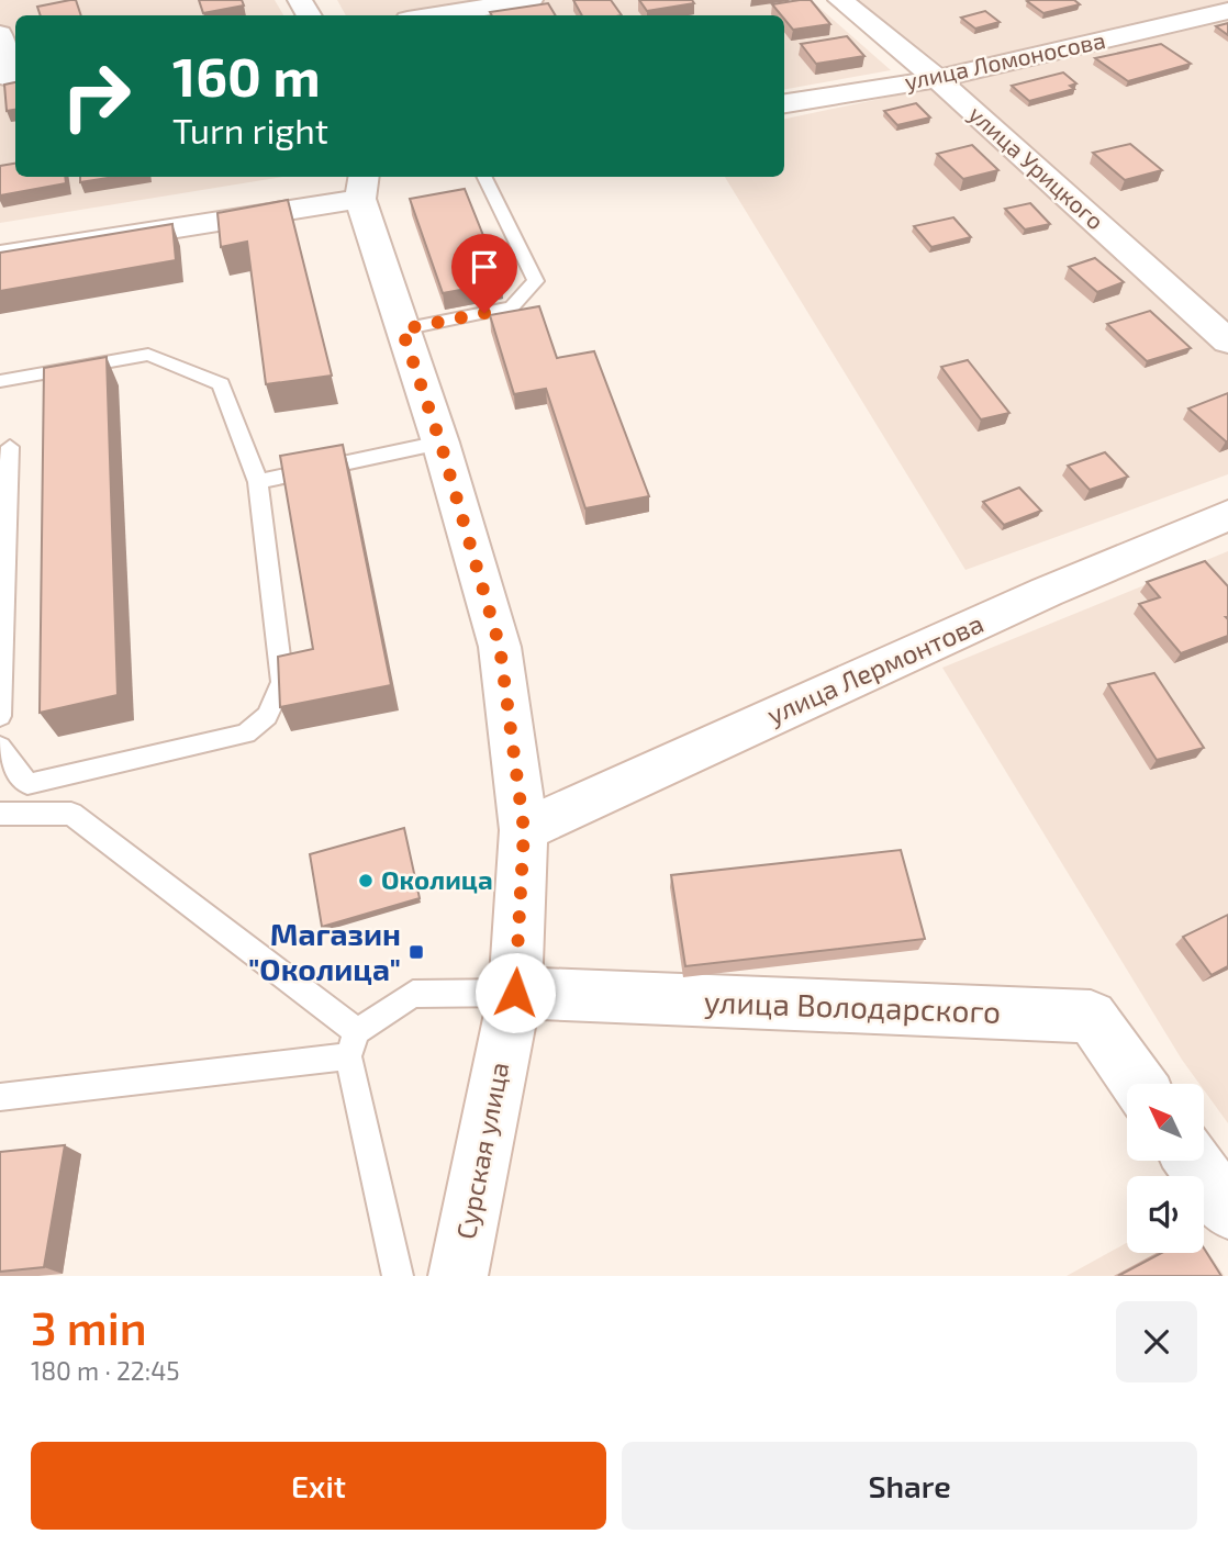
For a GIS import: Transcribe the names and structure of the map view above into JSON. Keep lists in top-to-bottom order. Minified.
{"streets":{"street":["улица Ломоносова","улица Урицкого","улица Лермонтова","улица Володарского","Сурская улица"]},"crossings":[["улица Ломоносова","улица Урицкого"],["улица Лермонтова","Сурская улица"],["улица Володарского","Сурская улица"]],"places":{"other":["Околица"],"transit":["Магазин \"Околица\""]},"north":"top left","page":{"turn":["160 m","Turn right"],"heading":["3 min","180 m · 22:45"],"buttons":["Exit","Share"]}}
